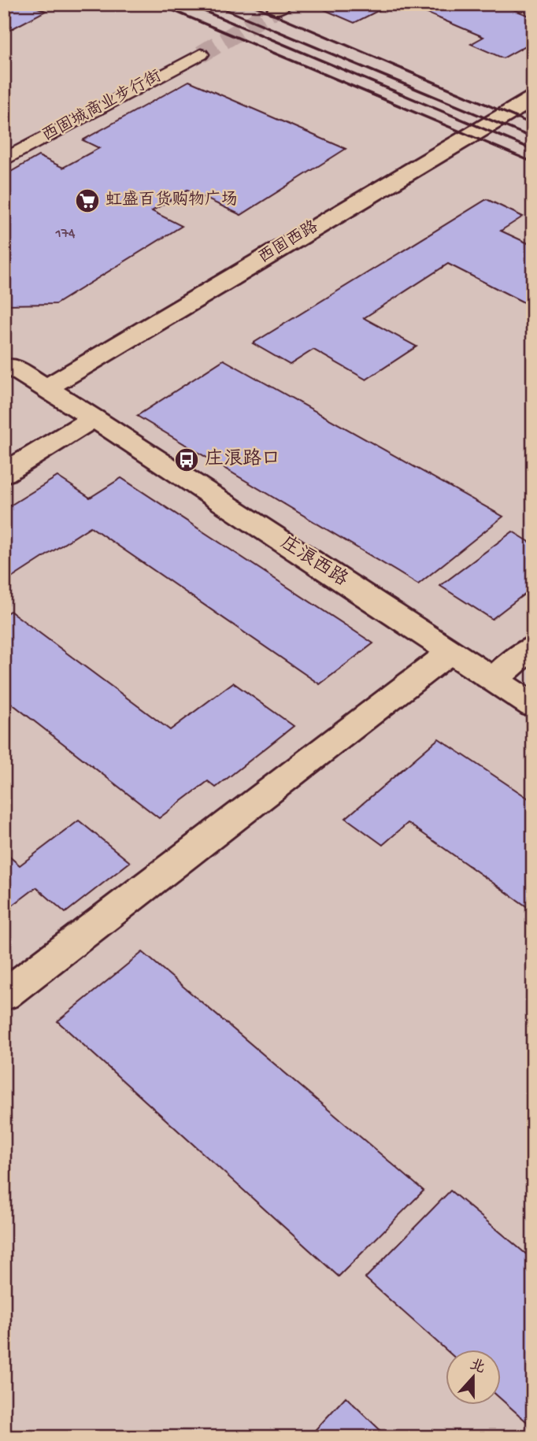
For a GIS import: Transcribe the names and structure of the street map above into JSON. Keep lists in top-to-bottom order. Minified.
{"streets":{"street":["西固城商业步行街","西固西路","庄浪西路"]},"crossings":[["西固西路","庄浪西路"]],"places":{"supermarket":["虹盛百货购物广场"],"bus stop":["庄浪路口"]},"house_numbers":["174"],"north":"top"}
